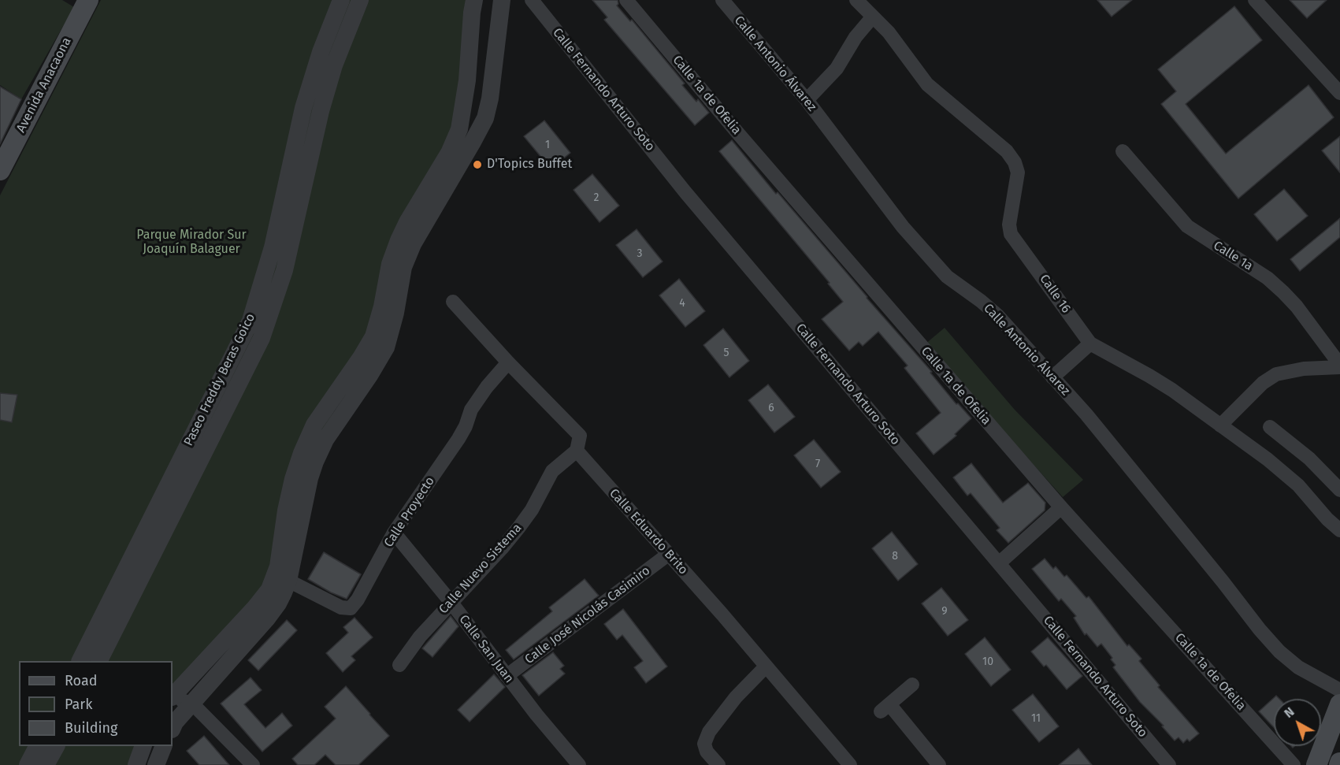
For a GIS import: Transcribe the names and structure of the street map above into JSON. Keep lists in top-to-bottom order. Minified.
{"streets":{"main road":["Avenida Anacaona"],"street":["Calle Antonio Álvarez","Calle Fernando Arturo Soto","Calle 1a de Ofelia","Calle 1a","Calle 16","Paseo Freddy Beras Goico","Calle Proyecto","Calle Eduardo Brito","Calle Nuevo Sistema","Calle José Nicolás Casimiro","Calle San Juan"]},"crossings":[["Calle Proyecto","Calle San Juan"],["Calle Eduardo Brito","Calle Nuevo Sistema"],["Calle Eduardo Brito","Calle José Nicolás Casimiro"],["Calle Nuevo Sistema","Calle San Juan"],["Calle José Nicolás Casimiro","Calle San Juan"]],"parks":["Parque Mirador Sur Joaquín Balaguer"],"places":["D'Topics Buffet"],"house_numbers":["1","2","3","4","5","6","7","8","9","10","11"],"legend":["Road","Park","Building"],"north":"top left"}
